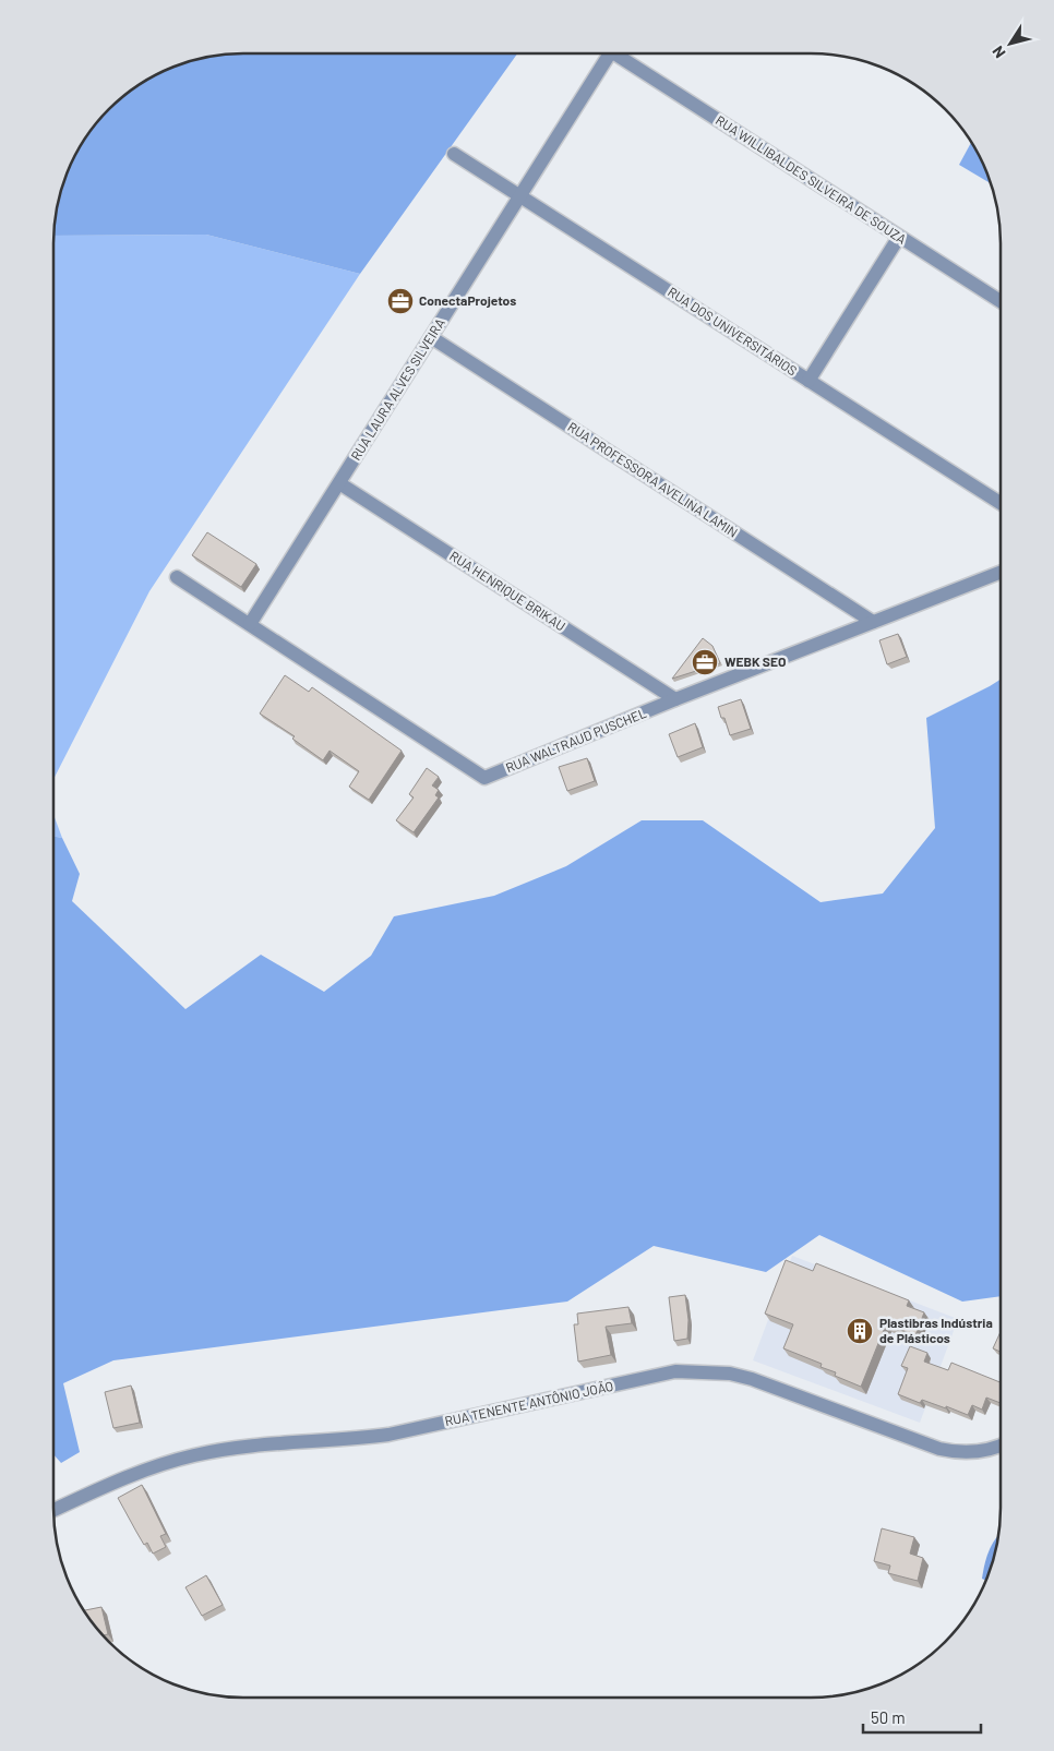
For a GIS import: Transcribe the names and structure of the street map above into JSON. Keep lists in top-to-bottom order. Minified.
{"streets":{"street":["RUA WILLIBALDES SILVEIRA DE SOUZA","RUA DOS UNIVERSITÁRIOS","RUA LAURA ALVES SILVEIRA","RUA PROFESSORA AVELINA LAMIN","RUA HENRIQUE BRIKAU","RUA WALTRAUD PUSCHEL","RUA TENENTE ANTÔNIO JOÃO"]},"crossings":[["RUA DOS UNIVERSITÁRIOS","RUA LAURA ALVES SILVEIRA"],["RUA LAURA ALVES SILVEIRA","RUA PROFESSORA AVELINA LAMIN"],["RUA LAURA ALVES SILVEIRA","RUA HENRIQUE BRIKAU"],["RUA LAURA ALVES SILVEIRA","RUA WALTRAUD PUSCHEL"],["RUA PROFESSORA AVELINA LAMIN","RUA WALTRAUD PUSCHEL"],["RUA HENRIQUE BRIKAU","RUA WALTRAUD PUSCHEL"]],"places":{"office":["ConectaProjetos","WEBK SEO"],"building":["Plastibras Indústria de Plásticos"]},"scale_bar":"50 m","north":"bottom left"}
